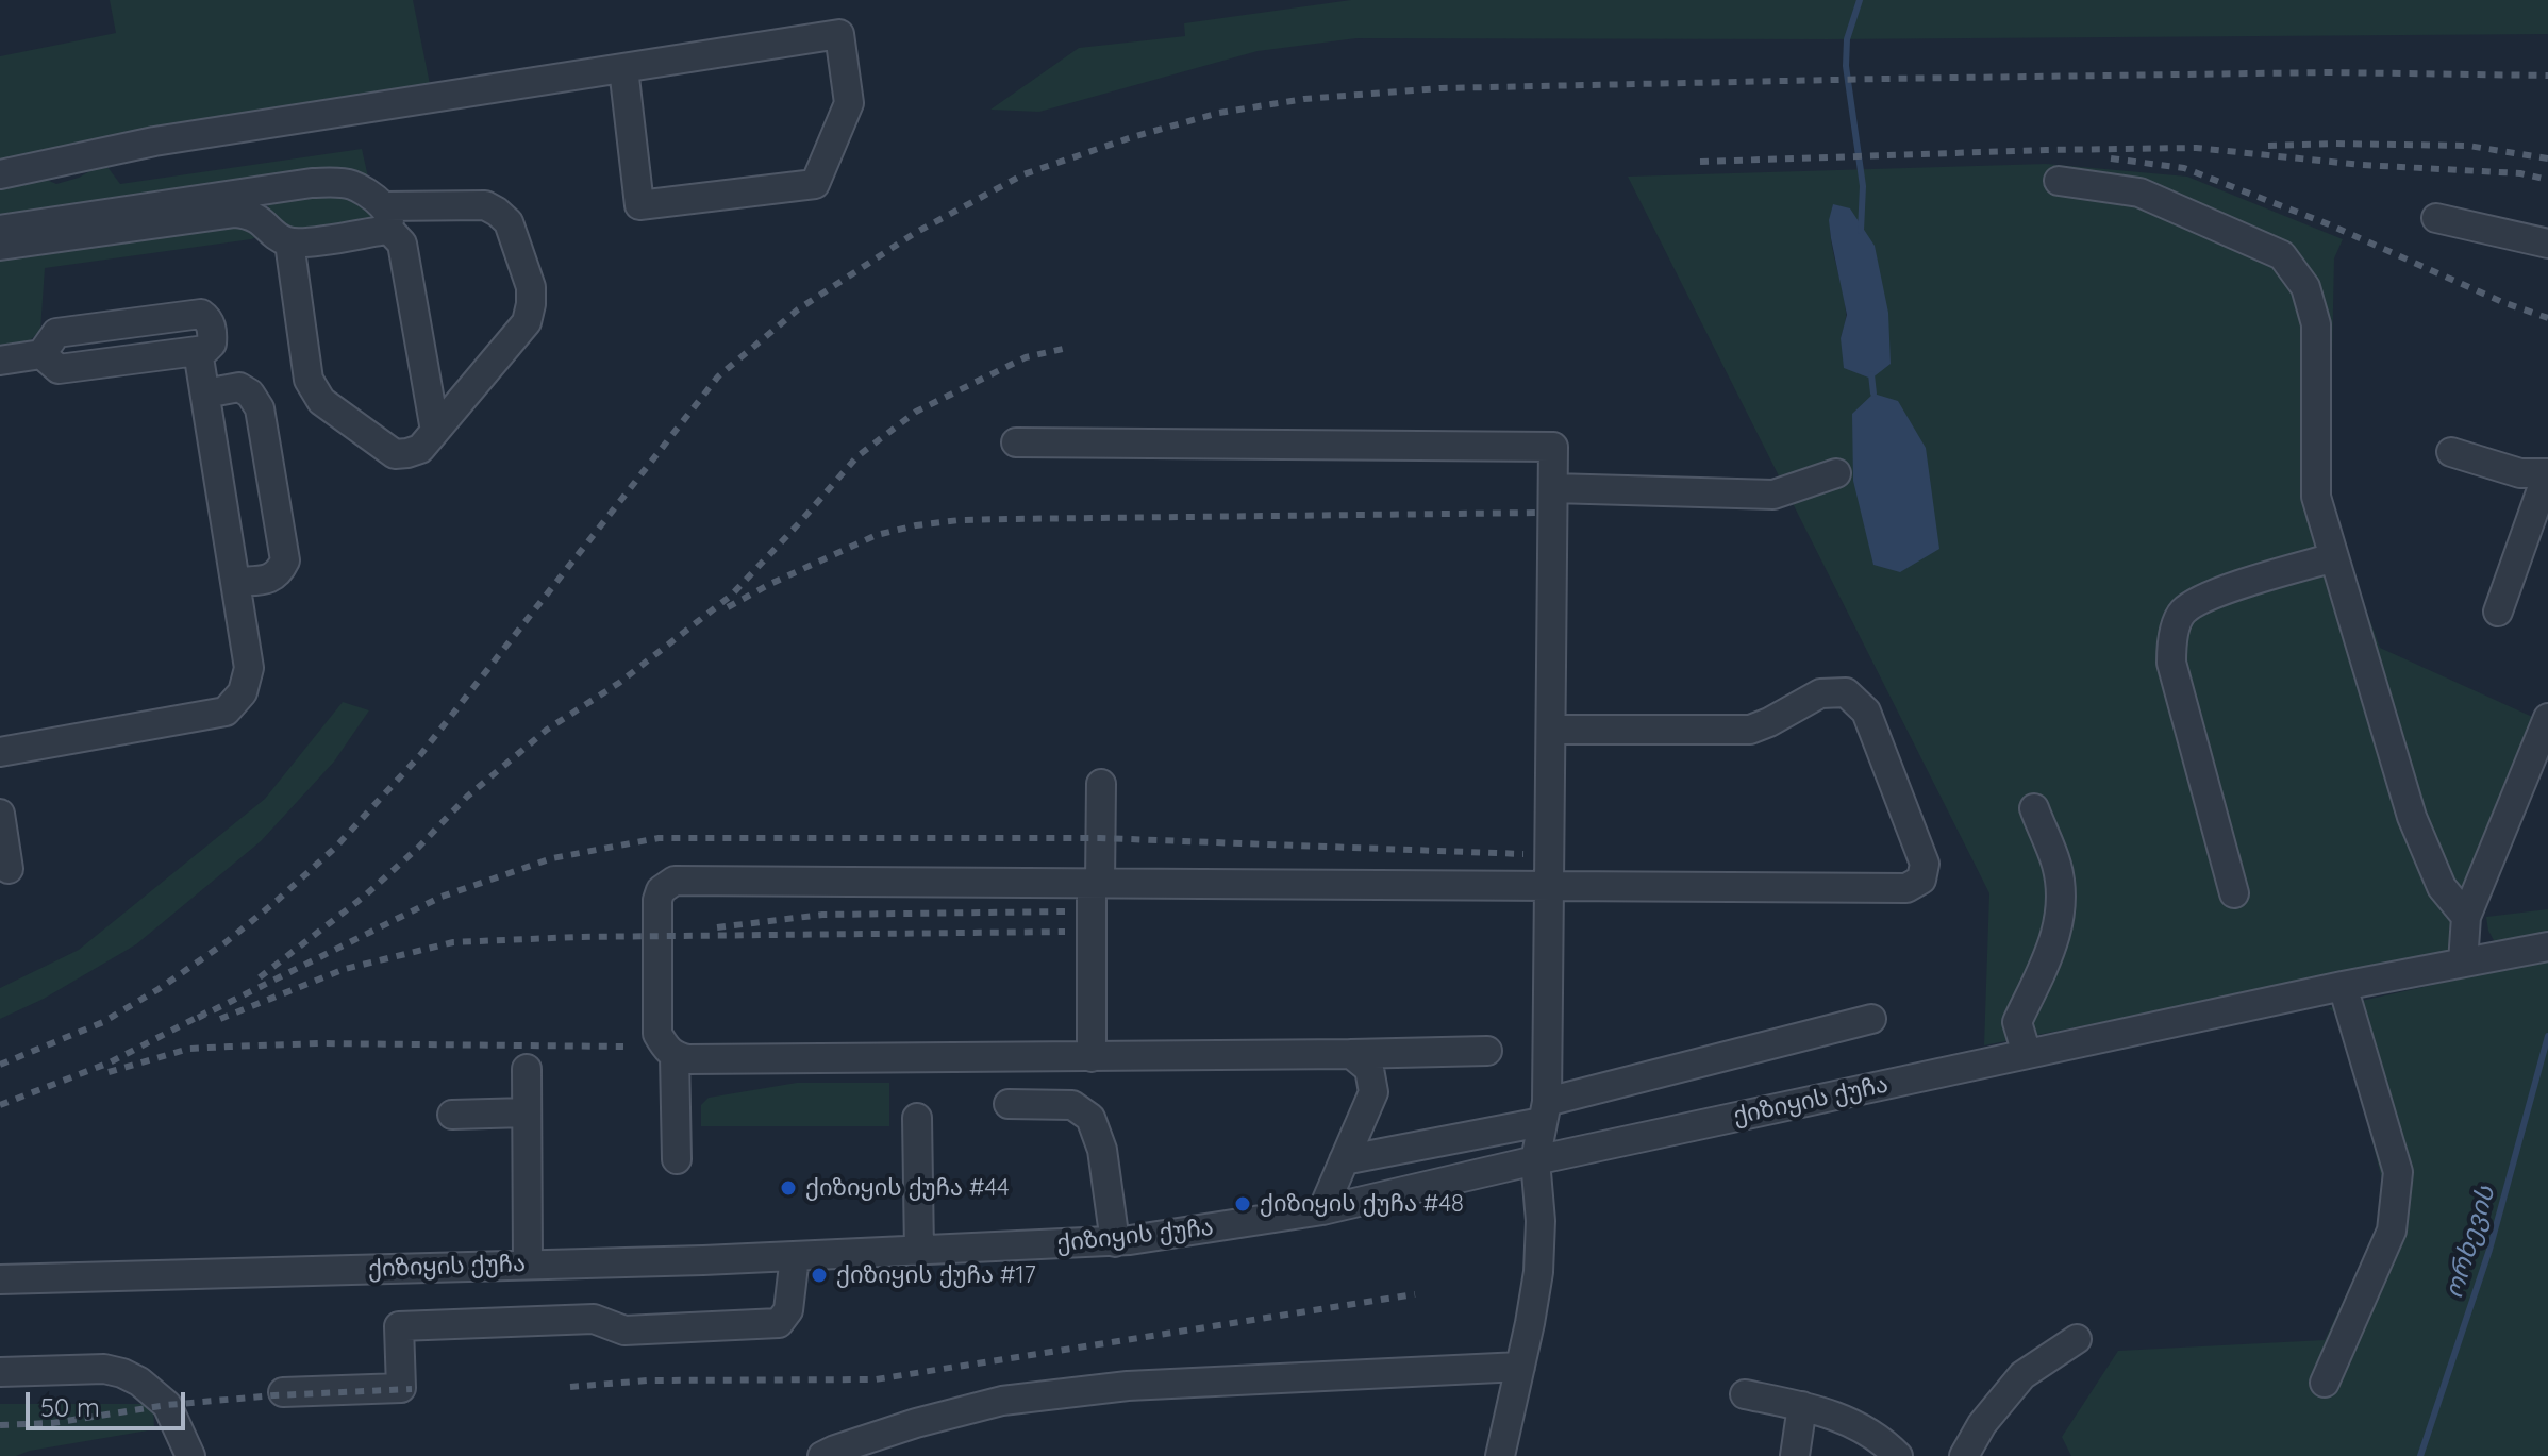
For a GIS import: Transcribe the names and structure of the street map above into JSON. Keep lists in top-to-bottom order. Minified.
{"streets":{"street":["ქიზიყის ქუჩა"]},"water":["ორხევის"],"places":["ქიზიყის ქუჩა #44","ქიზიყის ქუჩა #48","ქიზიყის ქუჩა #17"],"scale_bar":"50 m"}
